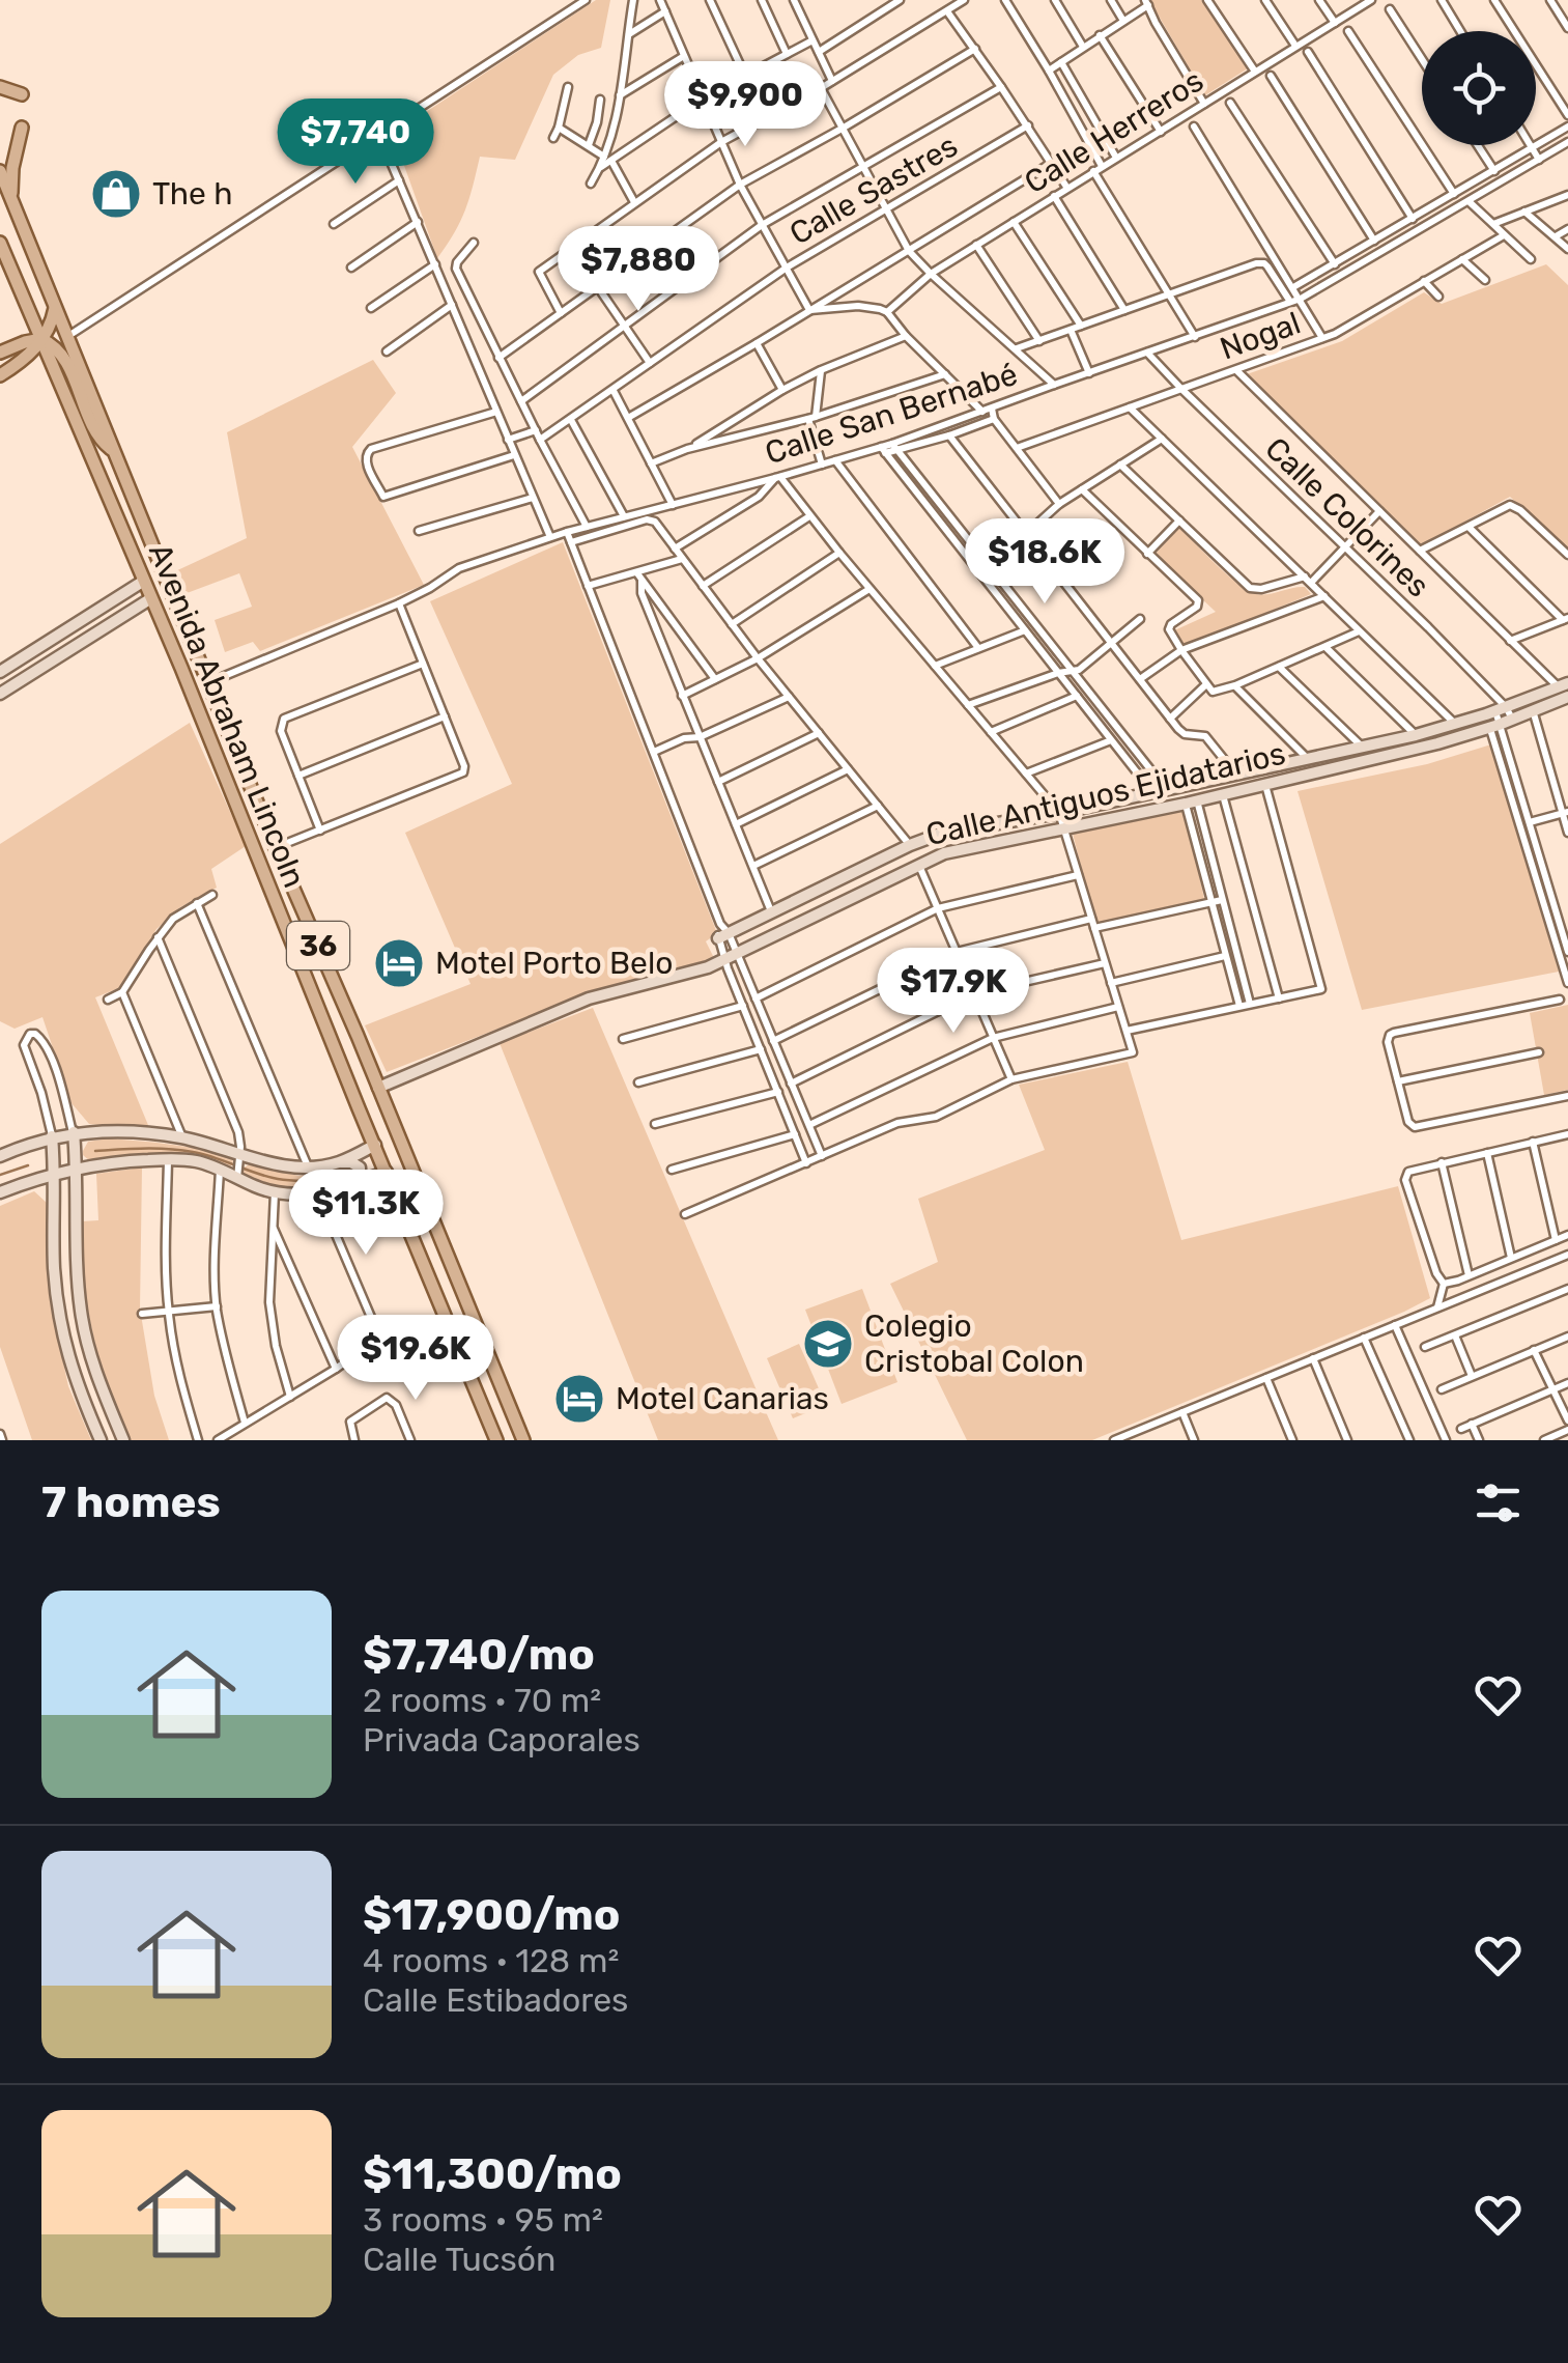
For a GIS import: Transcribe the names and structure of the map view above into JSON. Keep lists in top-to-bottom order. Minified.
{"streets":{"main road":["Avenida Abraham Lincoln","36"],"street":["Calle Herreros","Calle Sastres","Nogal","Calle San Bernabé","Calle Colorines","Calle Antiguos Ejidatarios"]},"crossings":[["Nogal","Calle Colorines"],["Calle San Bernabé","Calle Colorines"],["Calle San Bernabé","36"],["Calle Colorines","Calle Antiguos Ejidatarios"],["Calle Antiguos Ejidatarios","36"]],"places":{"shop":["The h"],"hotel":["Motel Porto Belo","Motel Canarias"],"school or university":["Colegio Cristobal Colon"]},"page":{"price":["$9,900","$7,740","$7,880","$18.6K","$17.9K","$11.3K","$19.6K"],"heading":"7 homes","list":[{"name":"$7,740/mo","note":"2 rooms · 70 m² · Privada Caporales"},{"name":"$17,900/mo","note":"4 rooms · 128 m² · Calle Estibadores"},{"name":"$11,300/mo","note":"3 rooms · 95 m² · Calle Tucsón"}]}}
